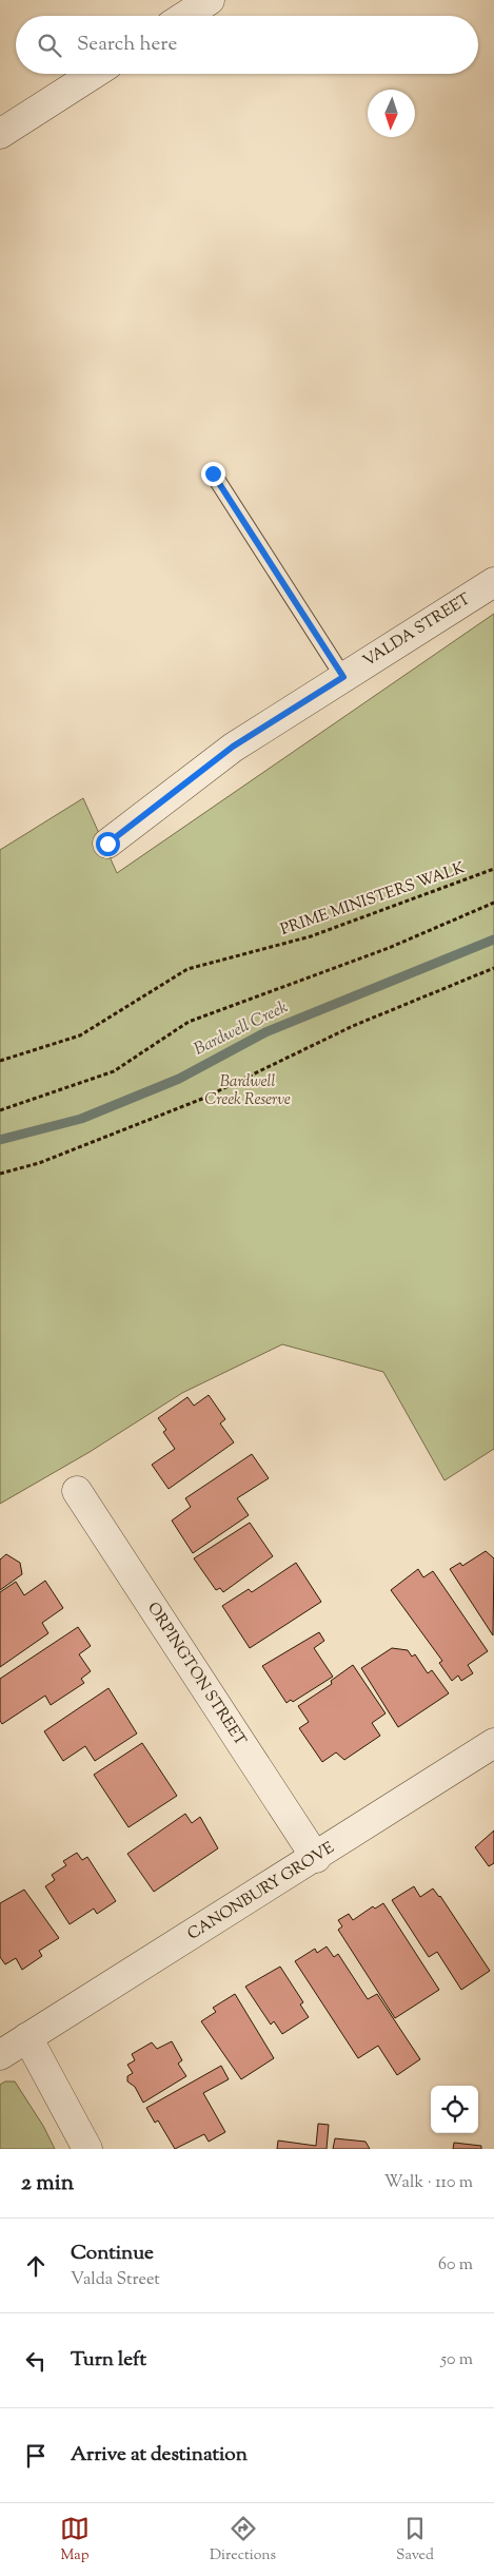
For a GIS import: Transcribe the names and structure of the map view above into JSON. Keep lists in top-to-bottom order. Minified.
{"streets":{"street":["VALDA STREET","ORPINGTON STREET","CANONBURY GROVE"],"path":["PRIME MINISTERS WALK"]},"crossings":[["ORPINGTON STREET","CANONBURY GROVE"]],"water":["Bardwell Creek"],"parks":["Bardwell Creek Reserve"],"north":"bottom","page":{"search":"Search here","heading":["2 min","Walk · 110 m"],"list":[["Continue","Valda Street","60 m"],["Turn left","50 m"],"Arrive at destination"],"nav":["Map","Directions","Saved"]}}
